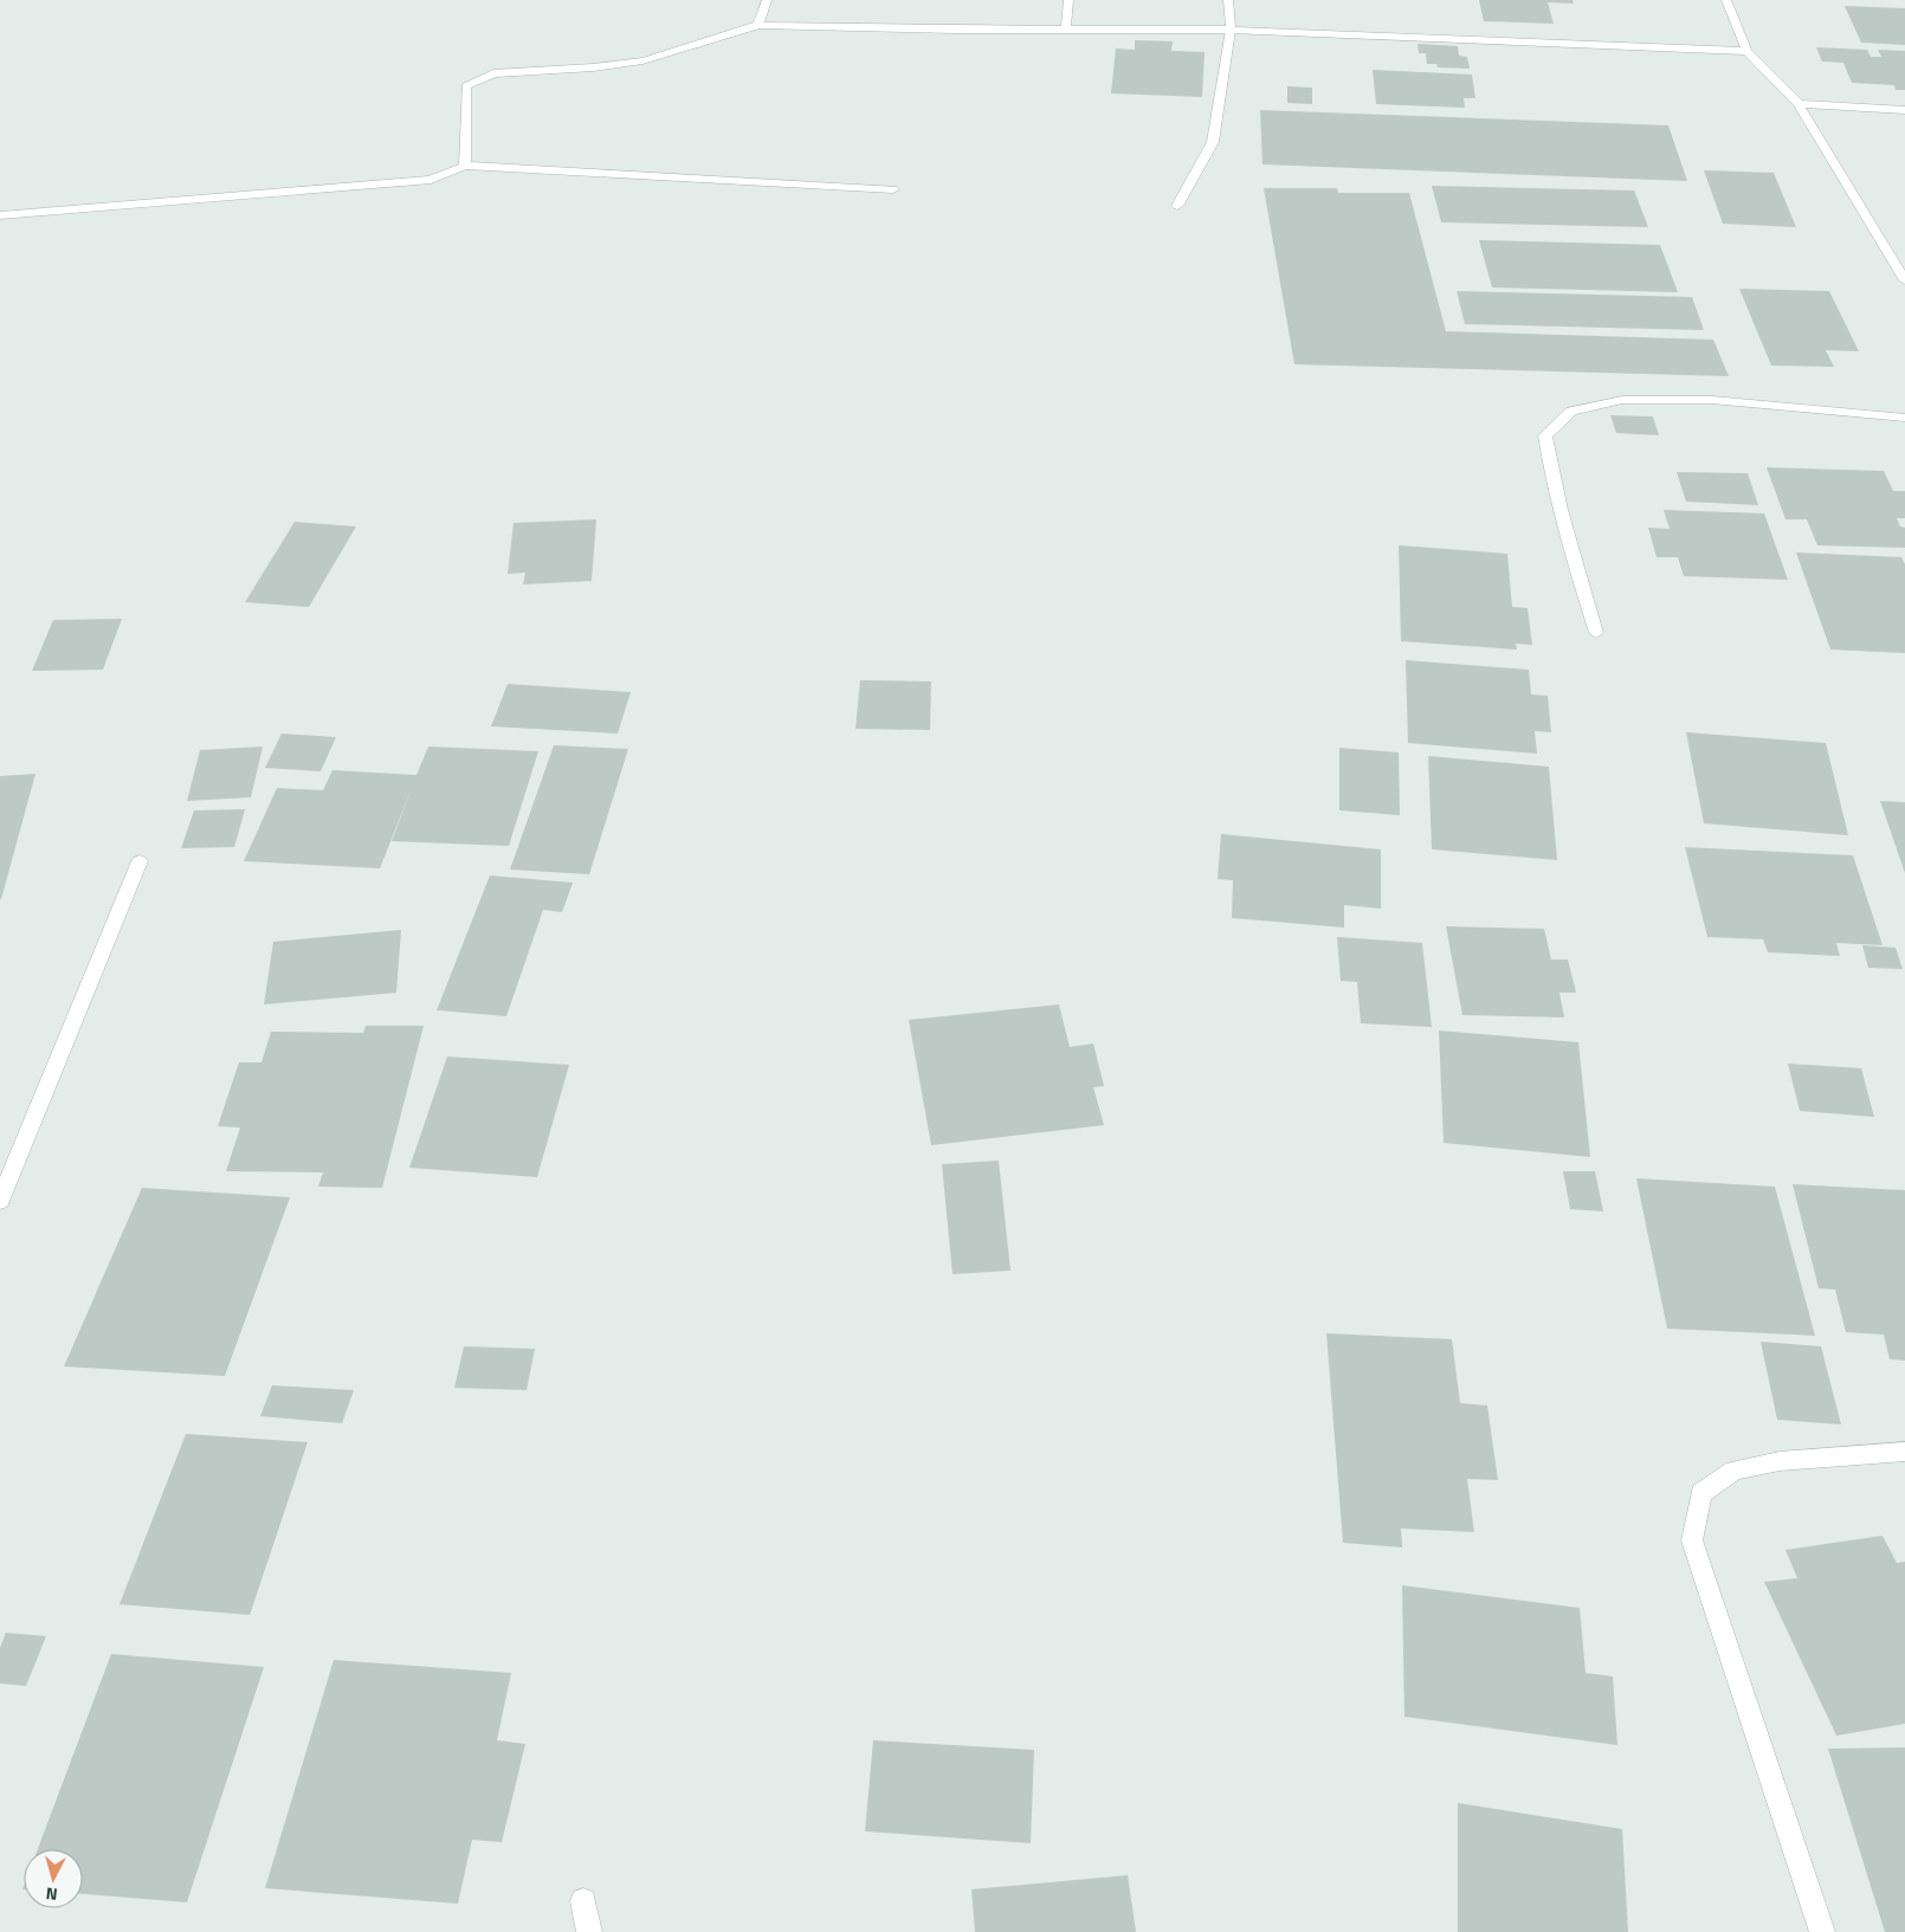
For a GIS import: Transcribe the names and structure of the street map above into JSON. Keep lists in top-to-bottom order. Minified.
{"north":"bottom"}
